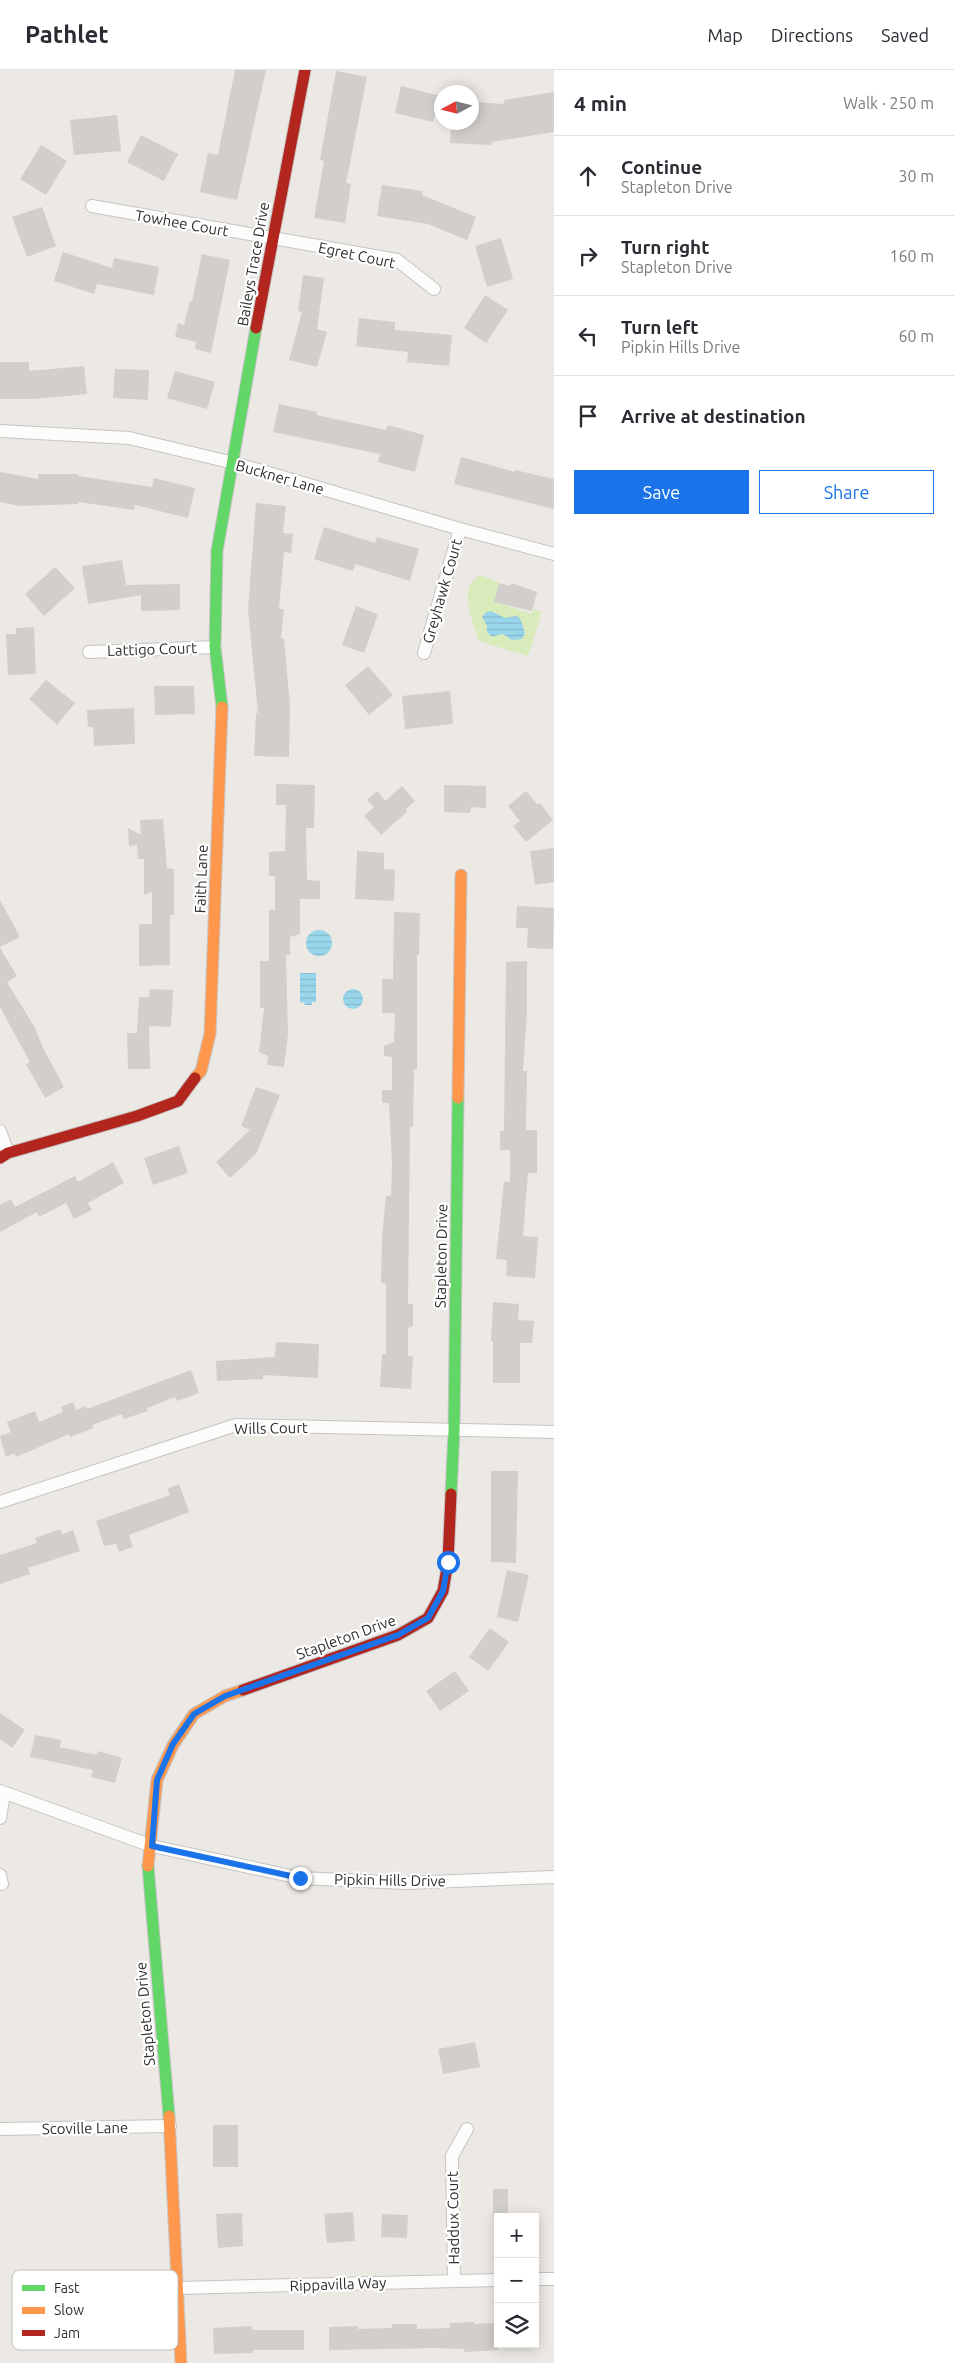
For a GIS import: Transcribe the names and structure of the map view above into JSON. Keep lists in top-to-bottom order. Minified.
{"streets":{"street":["Towhee Court","Egret Court","Baileys Trace Drive","Buckner Lane","Greyhawk Court","Lattigo Court","Faith Lane","Stapleton Drive","Wills Court","Pipkin Hills Drive","Scoville Lane","Haddux Court","Rippavilla Way"]},"crossings":[["Towhee Court","Egret Court"],["Towhee Court","Baileys Trace Drive"],["Egret Court","Baileys Trace Drive"],["Baileys Trace Drive","Buckner Lane"],["Baileys Trace Drive","Faith Lane"],["Buckner Lane","Greyhawk Court"],["Buckner Lane","Faith Lane"],["Lattigo Court","Faith Lane"],["Stapleton Drive","Wills Court"],["Stapleton Drive","Pipkin Hills Drive"],["Stapleton Drive","Scoville Lane"],["Stapleton Drive","Rippavilla Way"],["Haddux Court","Rippavilla Way"]],"legend":["Fast","Slow","Jam"],"north":"left","page":{"header":"Pathlet","nav":["Map","Directions","Saved"],"heading":["4 min","Walk · 250 m"],"list":[["Continue","Stapleton Drive","30 m"],["Turn right","Stapleton Drive","160 m"],["Turn left","Pipkin Hills Drive","60 m"],"Arrive at destination"],"buttons":["Save","Share"],"map_buttons":["+","−"]}}
